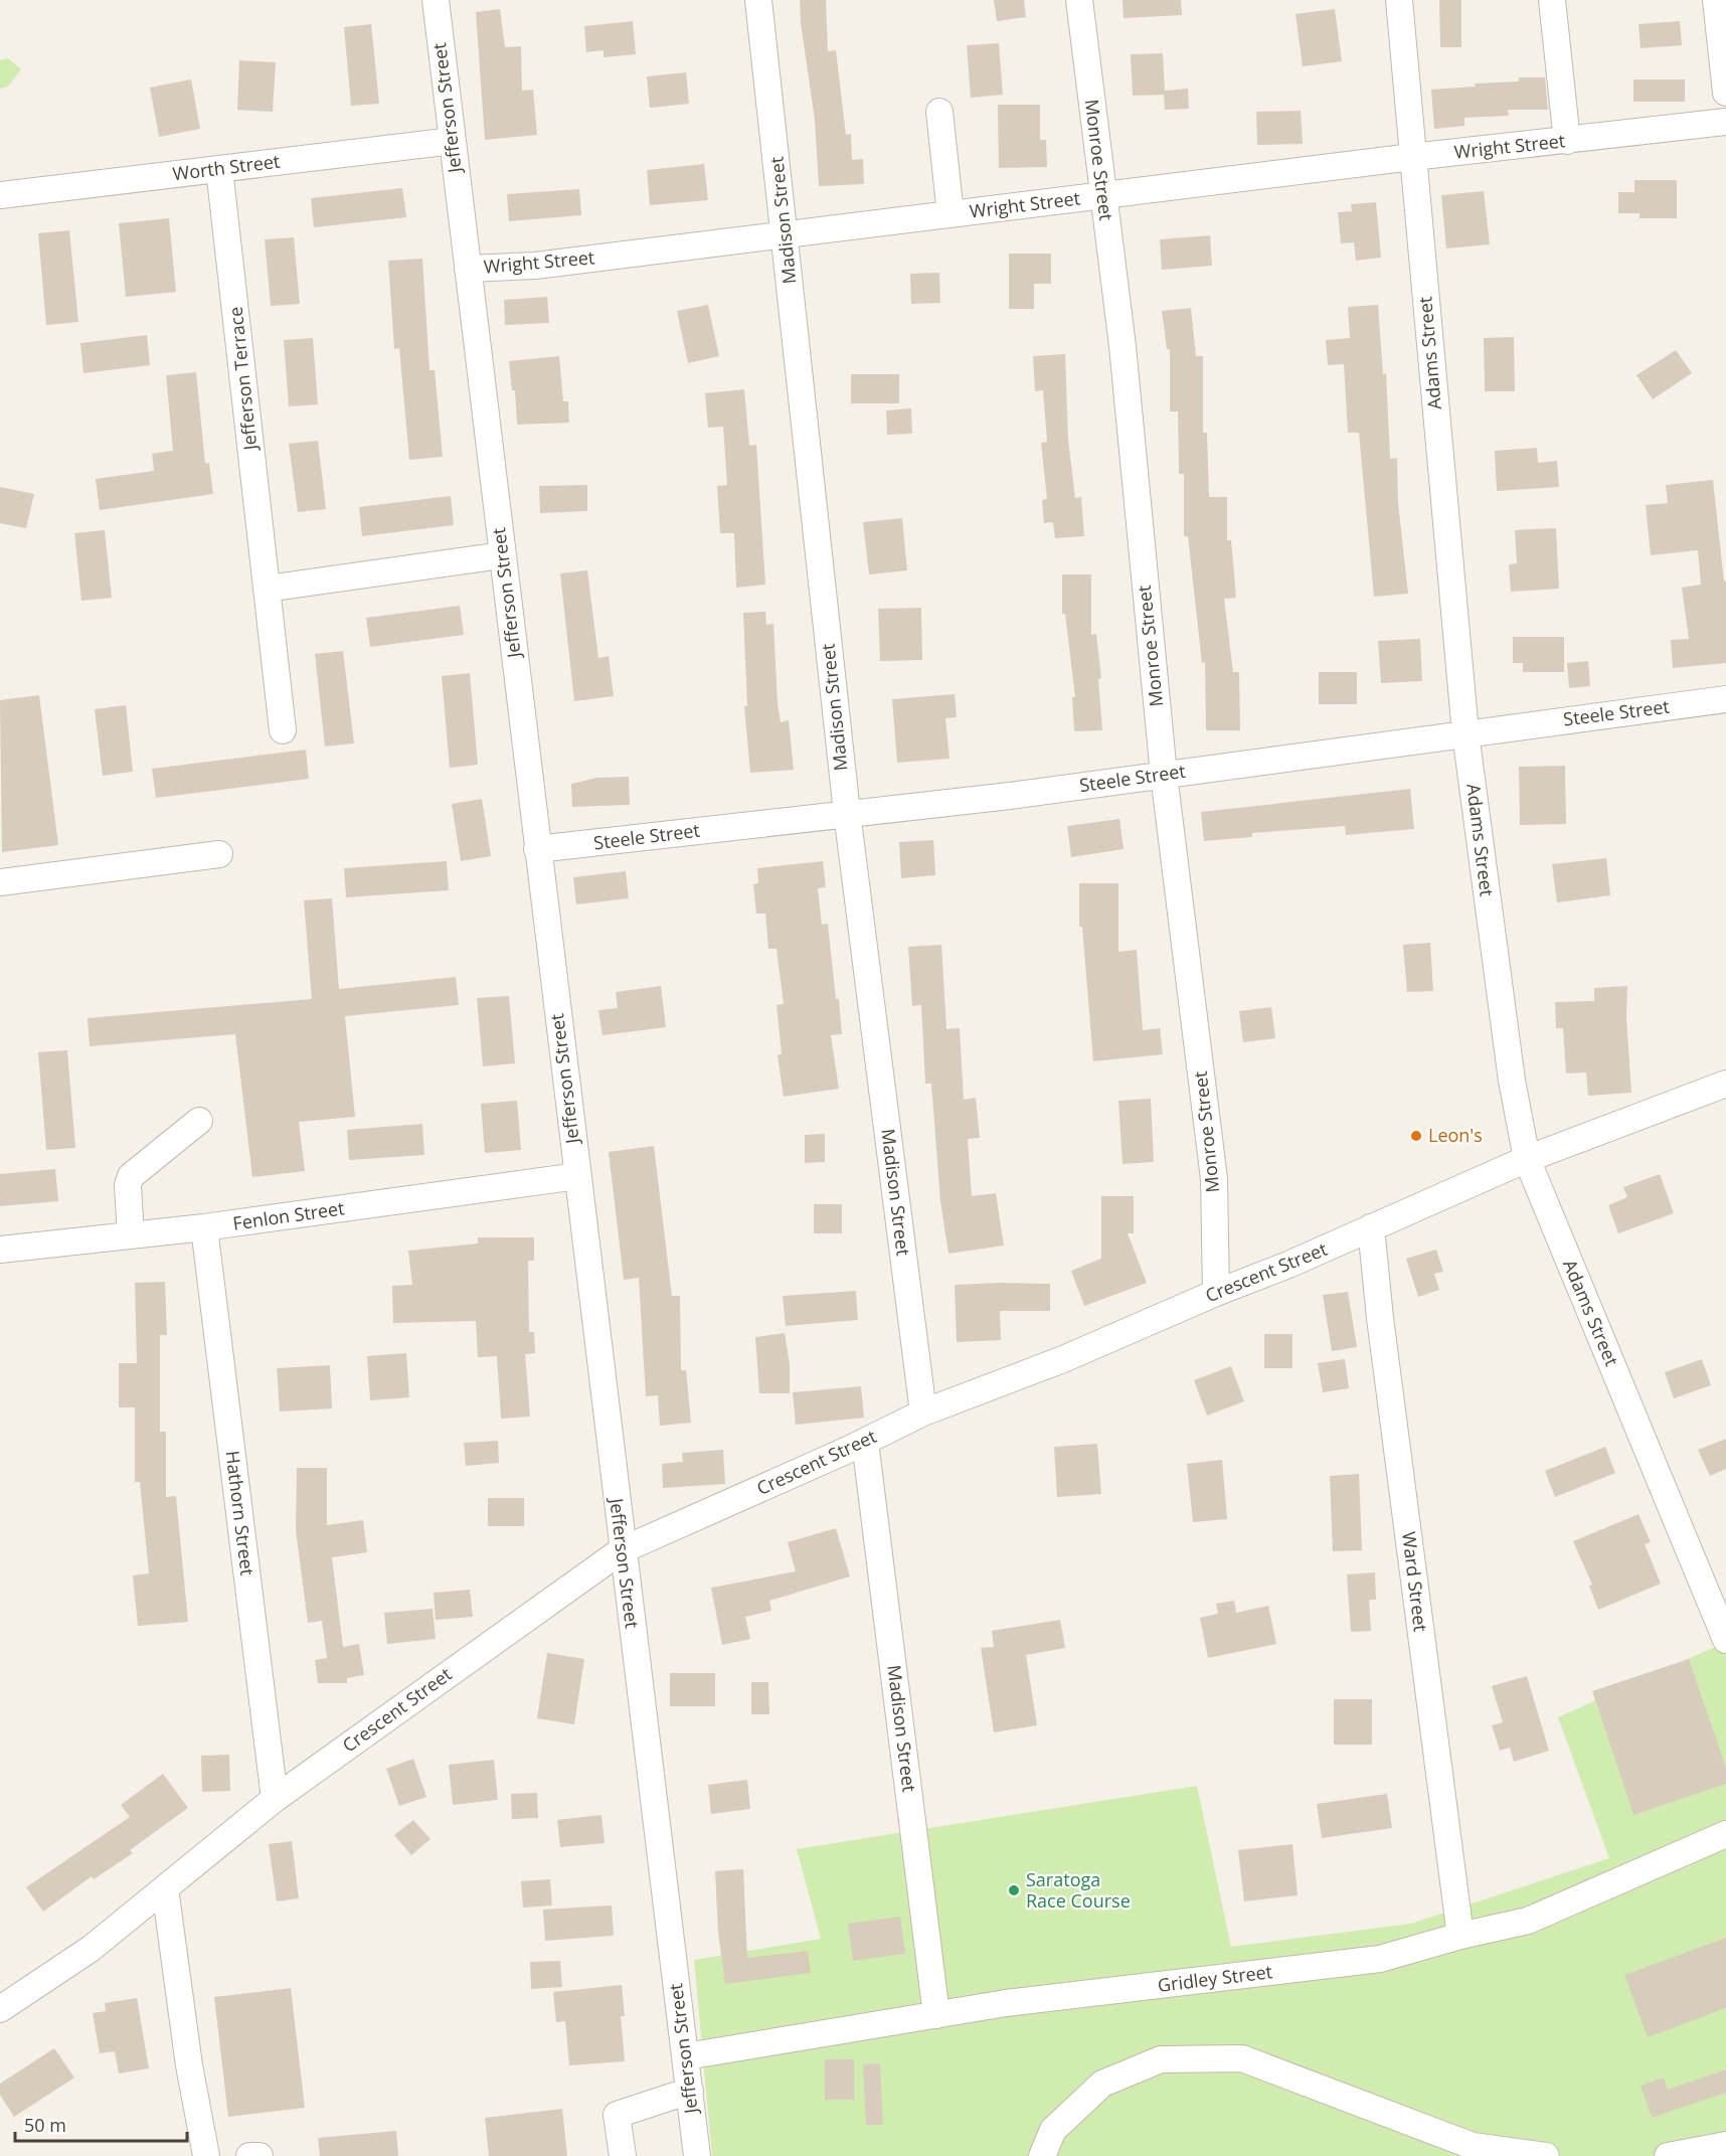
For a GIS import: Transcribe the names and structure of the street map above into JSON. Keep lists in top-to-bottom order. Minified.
{"streets":{"street":["Jefferson Street","Wright Street","Monroe Street","Worth Street","Madison Street","Adams Street","Jefferson Terrace","Steele Street","Fenlon Street","Crescent Street","Hathorn Street","Ward Street","Gridley Street"]},"crossings":[["Jefferson Street","Wright Street"],["Jefferson Street","Worth Street"],["Jefferson Street","Steele Street"],["Jefferson Street","Fenlon Street"],["Jefferson Street","Crescent Street"],["Jefferson Street","Gridley Street"],["Wright Street","Monroe Street"],["Wright Street","Madison Street"],["Wright Street","Adams Street"],["Monroe Street","Steele Street"],["Monroe Street","Crescent Street"],["Worth Street","Jefferson Terrace"],["Madison Street","Steele Street"],["Madison Street","Crescent Street"],["Madison Street","Gridley Street"],["Adams Street","Steele Street"],["Adams Street","Crescent Street"],["Fenlon Street","Hathorn Street"],["Crescent Street","Hathorn Street"],["Crescent Street","Ward Street"],["Ward Street","Gridley Street"]],"places":["Leon's","Saratoga Race Course"],"scale_bar":"50 m"}
